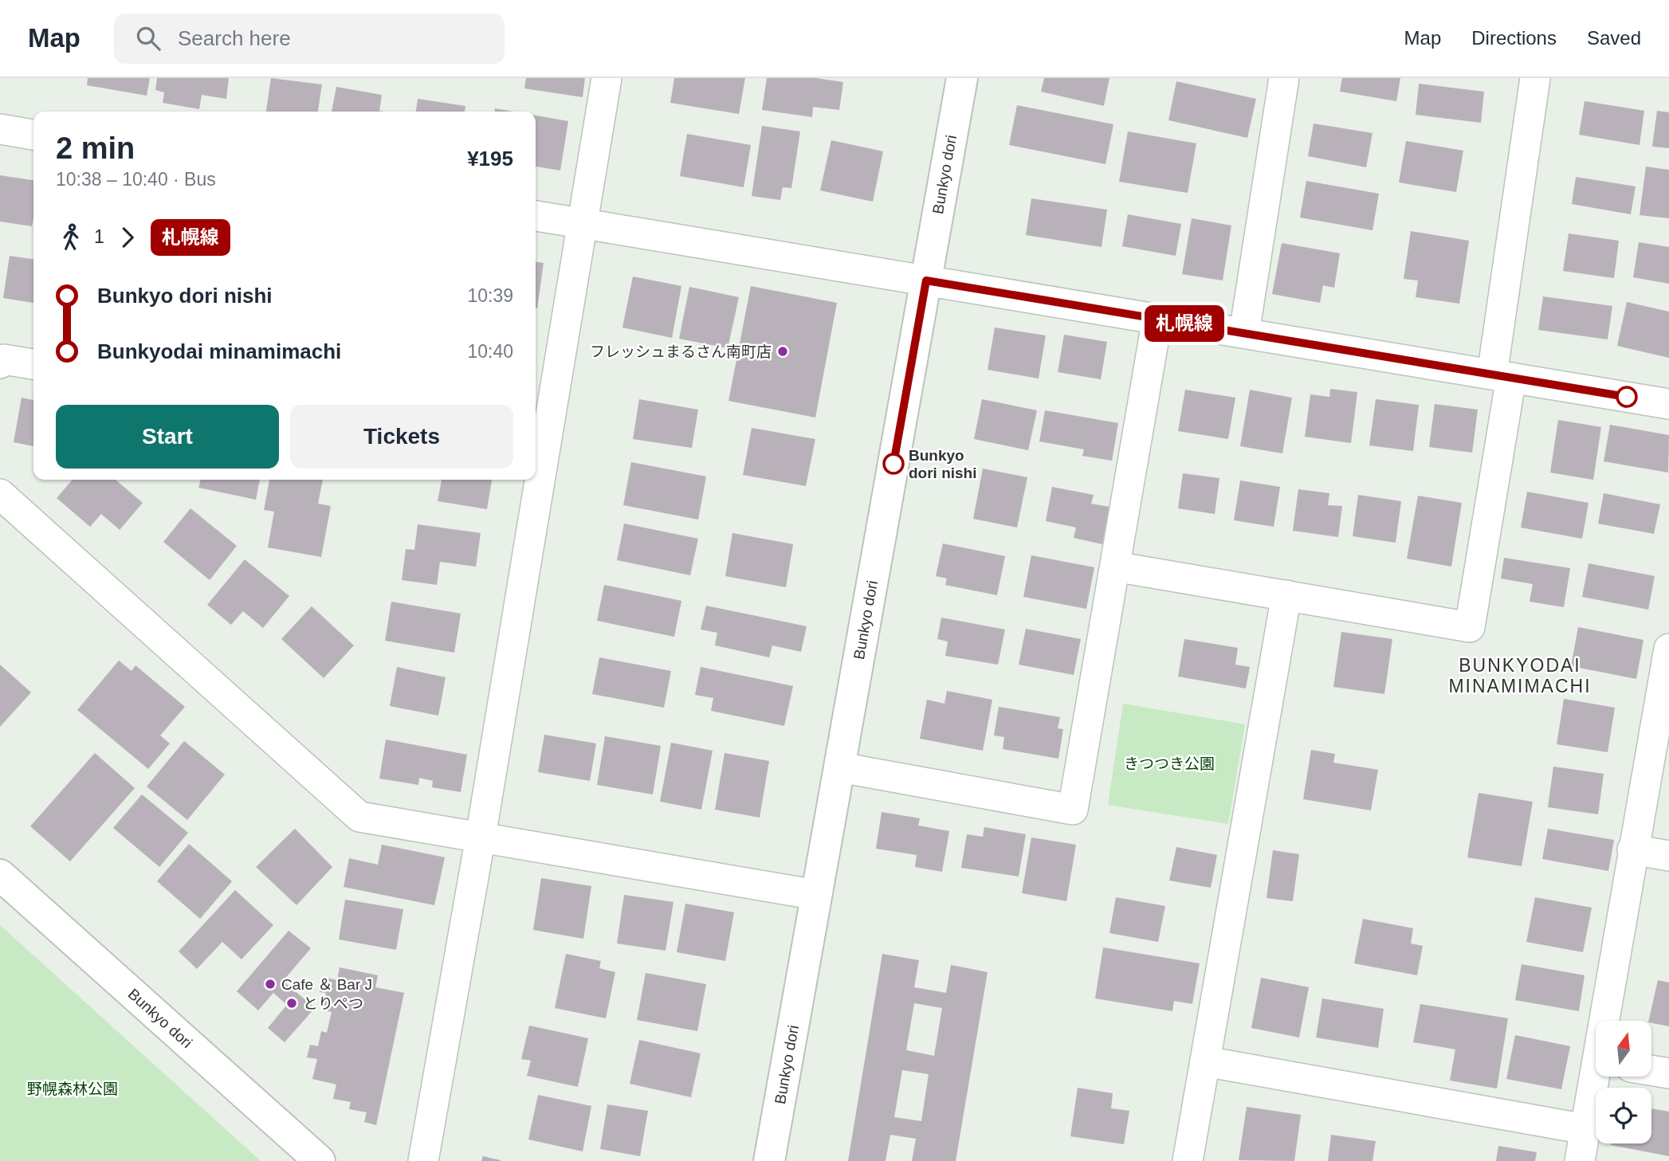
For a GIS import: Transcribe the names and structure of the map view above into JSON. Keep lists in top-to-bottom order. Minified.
{"streets":{"street":["Bunkyo dori"]},"districts":["BUNKYODAI MINAMIMACHI"],"parks":["きつつき公園","野幌森林公園"],"places":["フレッシュまるさん南町店","Bunkyo dori nishi","Cafe ＆ Bar J","とりぺつ"],"lines":["bus line 札幌線"],"north":"top","page":{"header":"Map","search":"Search here","nav":["Map","Directions","Saved"],"on_map":"札幌線","heading":["2 min","10:38 – 10:40 · Bus","¥195"],"legs":["1","札幌線"],"list":[{"name":"Bunkyo dori nishi","value":"10:39"},{"name":"Bunkyodai minamimachi","value":"10:40"}],"buttons":["Start","Tickets"]}}
